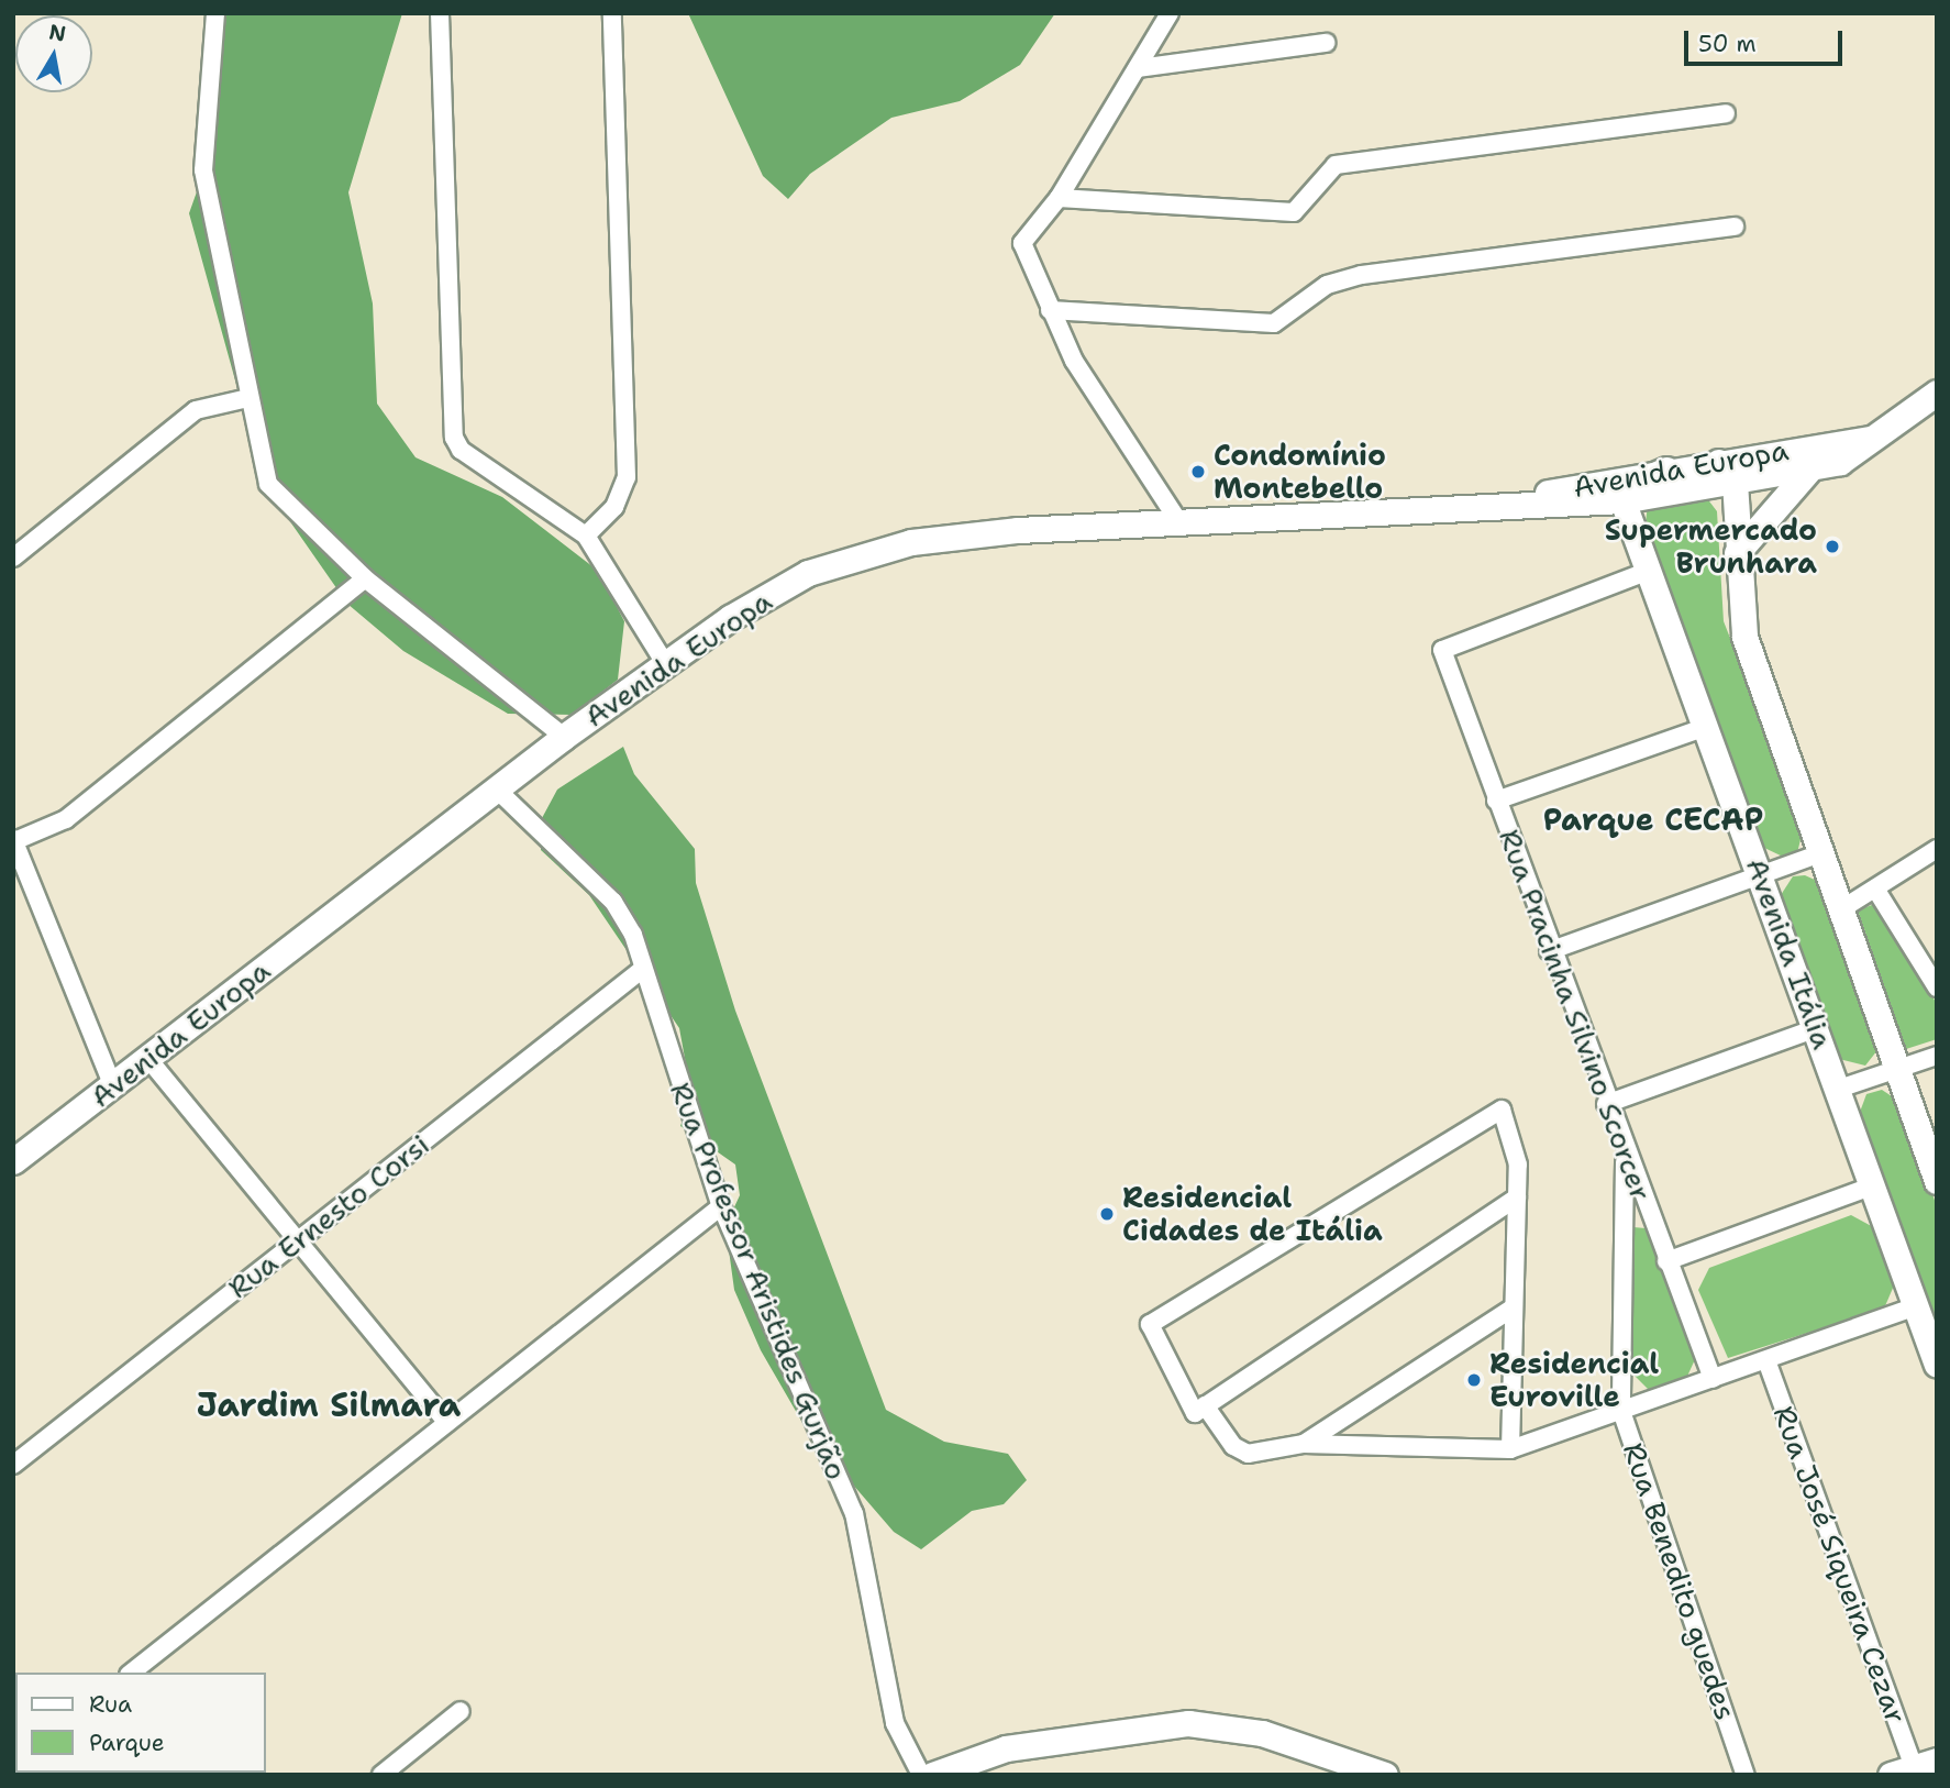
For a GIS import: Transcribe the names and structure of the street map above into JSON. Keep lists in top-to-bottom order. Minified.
{"streets":{"street":["Avenida Europa","Avenida Itália","Rua Pracinha Silvino Scorcer","Rua Ernesto Corsi","Rua Professor Aristides Gurjão","Rua José Siqueira Cezar","Rua Benedito guedes"]},"crossings":[["Avenida Europa","Avenida Itália"],["Avenida Europa","Rua Professor Aristides Gurjão"],["Avenida Itália","Rua Pracinha Silvino Scorcer"],["Rua Pracinha Silvino Scorcer","Rua Benedito guedes"],["Rua Ernesto Corsi","Rua Professor Aristides Gurjão"]],"districts":["Parque CECAP","Jardim Silmara"],"places":["Condomínio Montebello","Supermercado Brunhara","Residencial Cidades de Itália","Residencial Euroville"],"legend":["Rua","Parque"],"scale_bar":"50 m","north":"top"}
